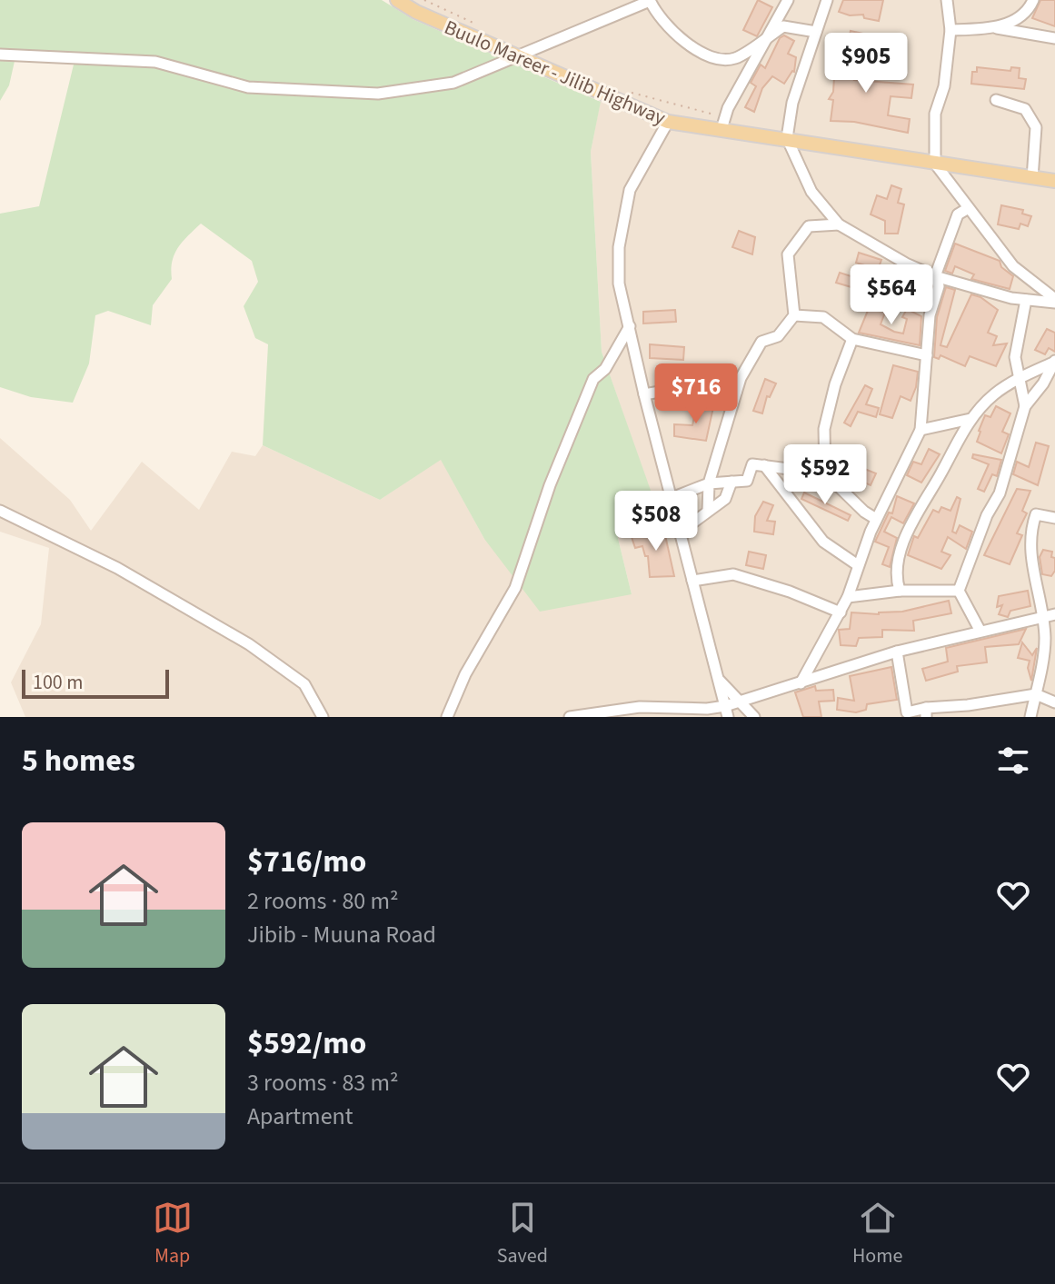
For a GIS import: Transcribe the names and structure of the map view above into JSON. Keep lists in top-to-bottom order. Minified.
{"streets":{"main road":["Buulo Mareer - Jilib Highway"]},"scale_bar":"100 m","page":{"price":["$905","$564","$716","$592","$508"],"scale":"100 m","heading":"5 homes","list":[{"name":"$716/mo","note":"2 rooms · 80 m² · Jibib - Muuna Road"},{"name":"$592/mo","note":"3 rooms · 83 m² · Apartment"}],"tabs":["Map","Saved","Home"]}}
